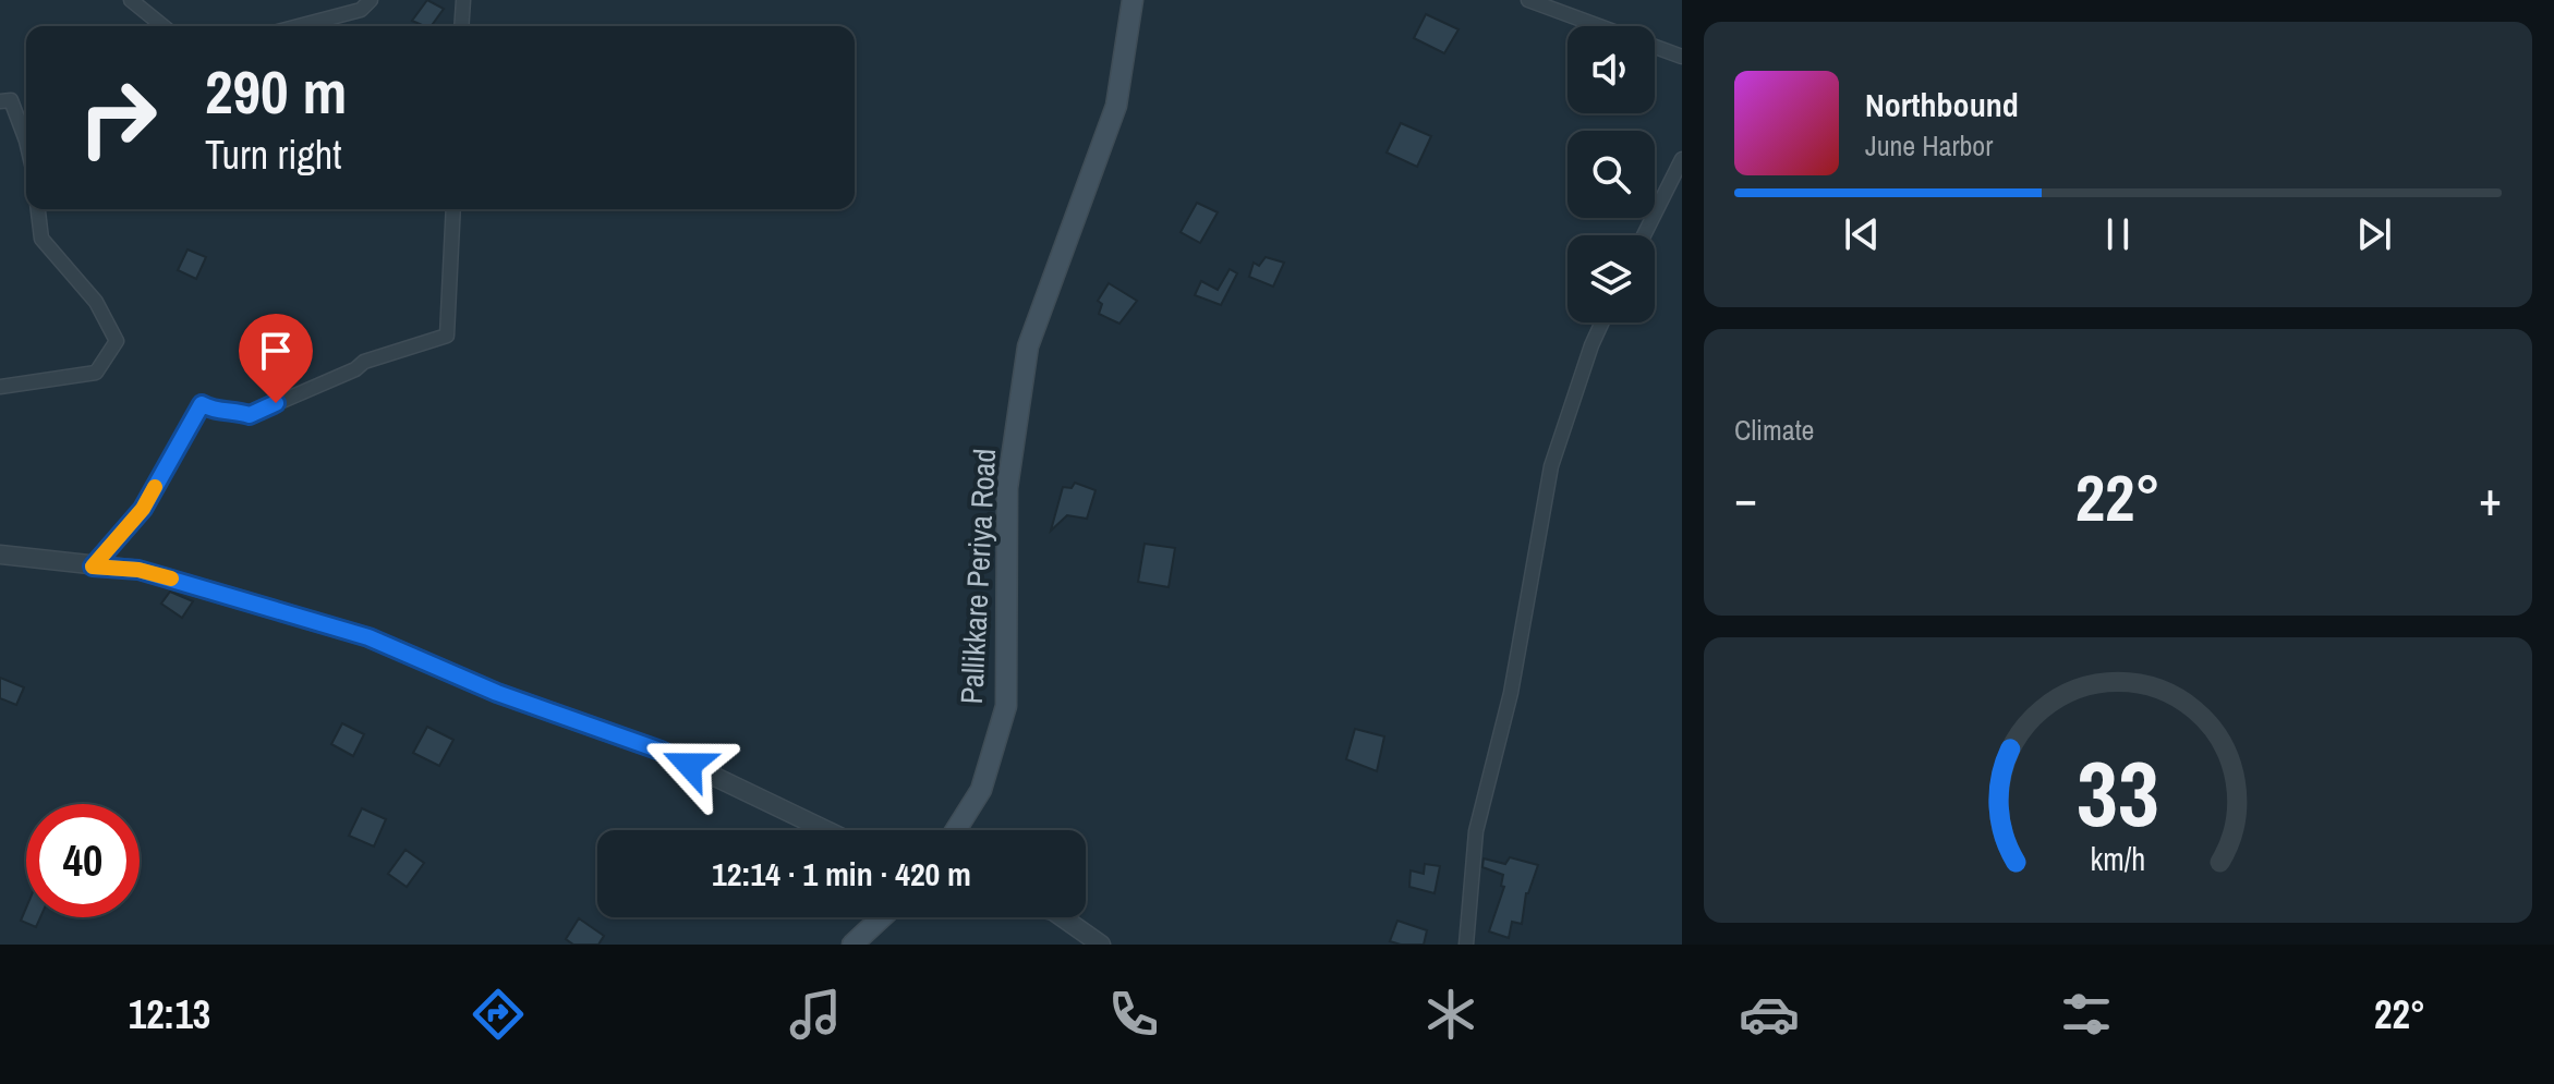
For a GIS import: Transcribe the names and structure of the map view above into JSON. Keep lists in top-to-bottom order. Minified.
{"streets":{"main road":["Pallikkare Periya Road"]},"page":{"turn":["290 m","Turn right"],"song":["Northbound","June Harbor"],"tile":"Climate","heat":["−","22°","+"],"limit":"40","trip":"12:14 · 1 min · 420 m","tabs":["12:13","22°"],"gauge":["33","km/h"]}}
